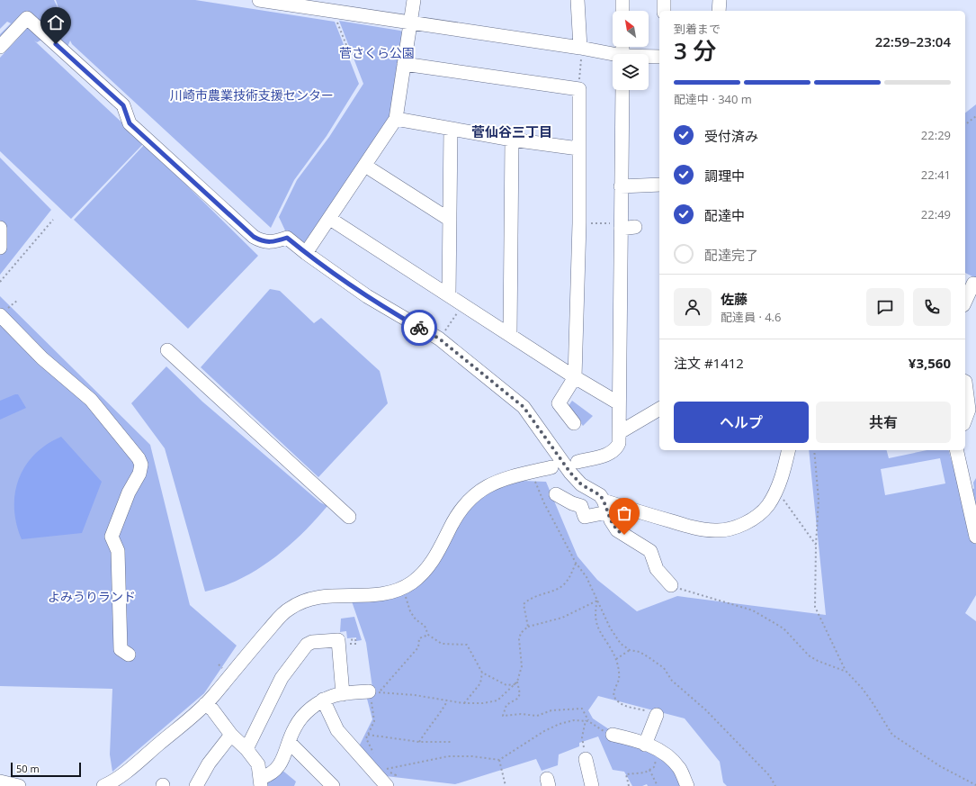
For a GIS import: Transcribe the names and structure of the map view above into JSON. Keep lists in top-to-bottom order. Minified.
{"districts":["菅仙谷三丁目"],"parks":["菅さくら公園","川崎市農業技術支援センター","よみうりランド"],"scale_bar":"50 m","north":"top left","page":{"heading":["3 分","到着まで","22:59–23:04"],"panel":["佐藤","配達員 · 4.6","注文 #1412","¥3,560"],"bar":"配達中 · 340 m","list":[["受付済み","22:29"],["調理中","22:41"],["配達中","22:49"],"配達完了"],"buttons":["ヘルプ","共有"],"scale":"50 m"}}
